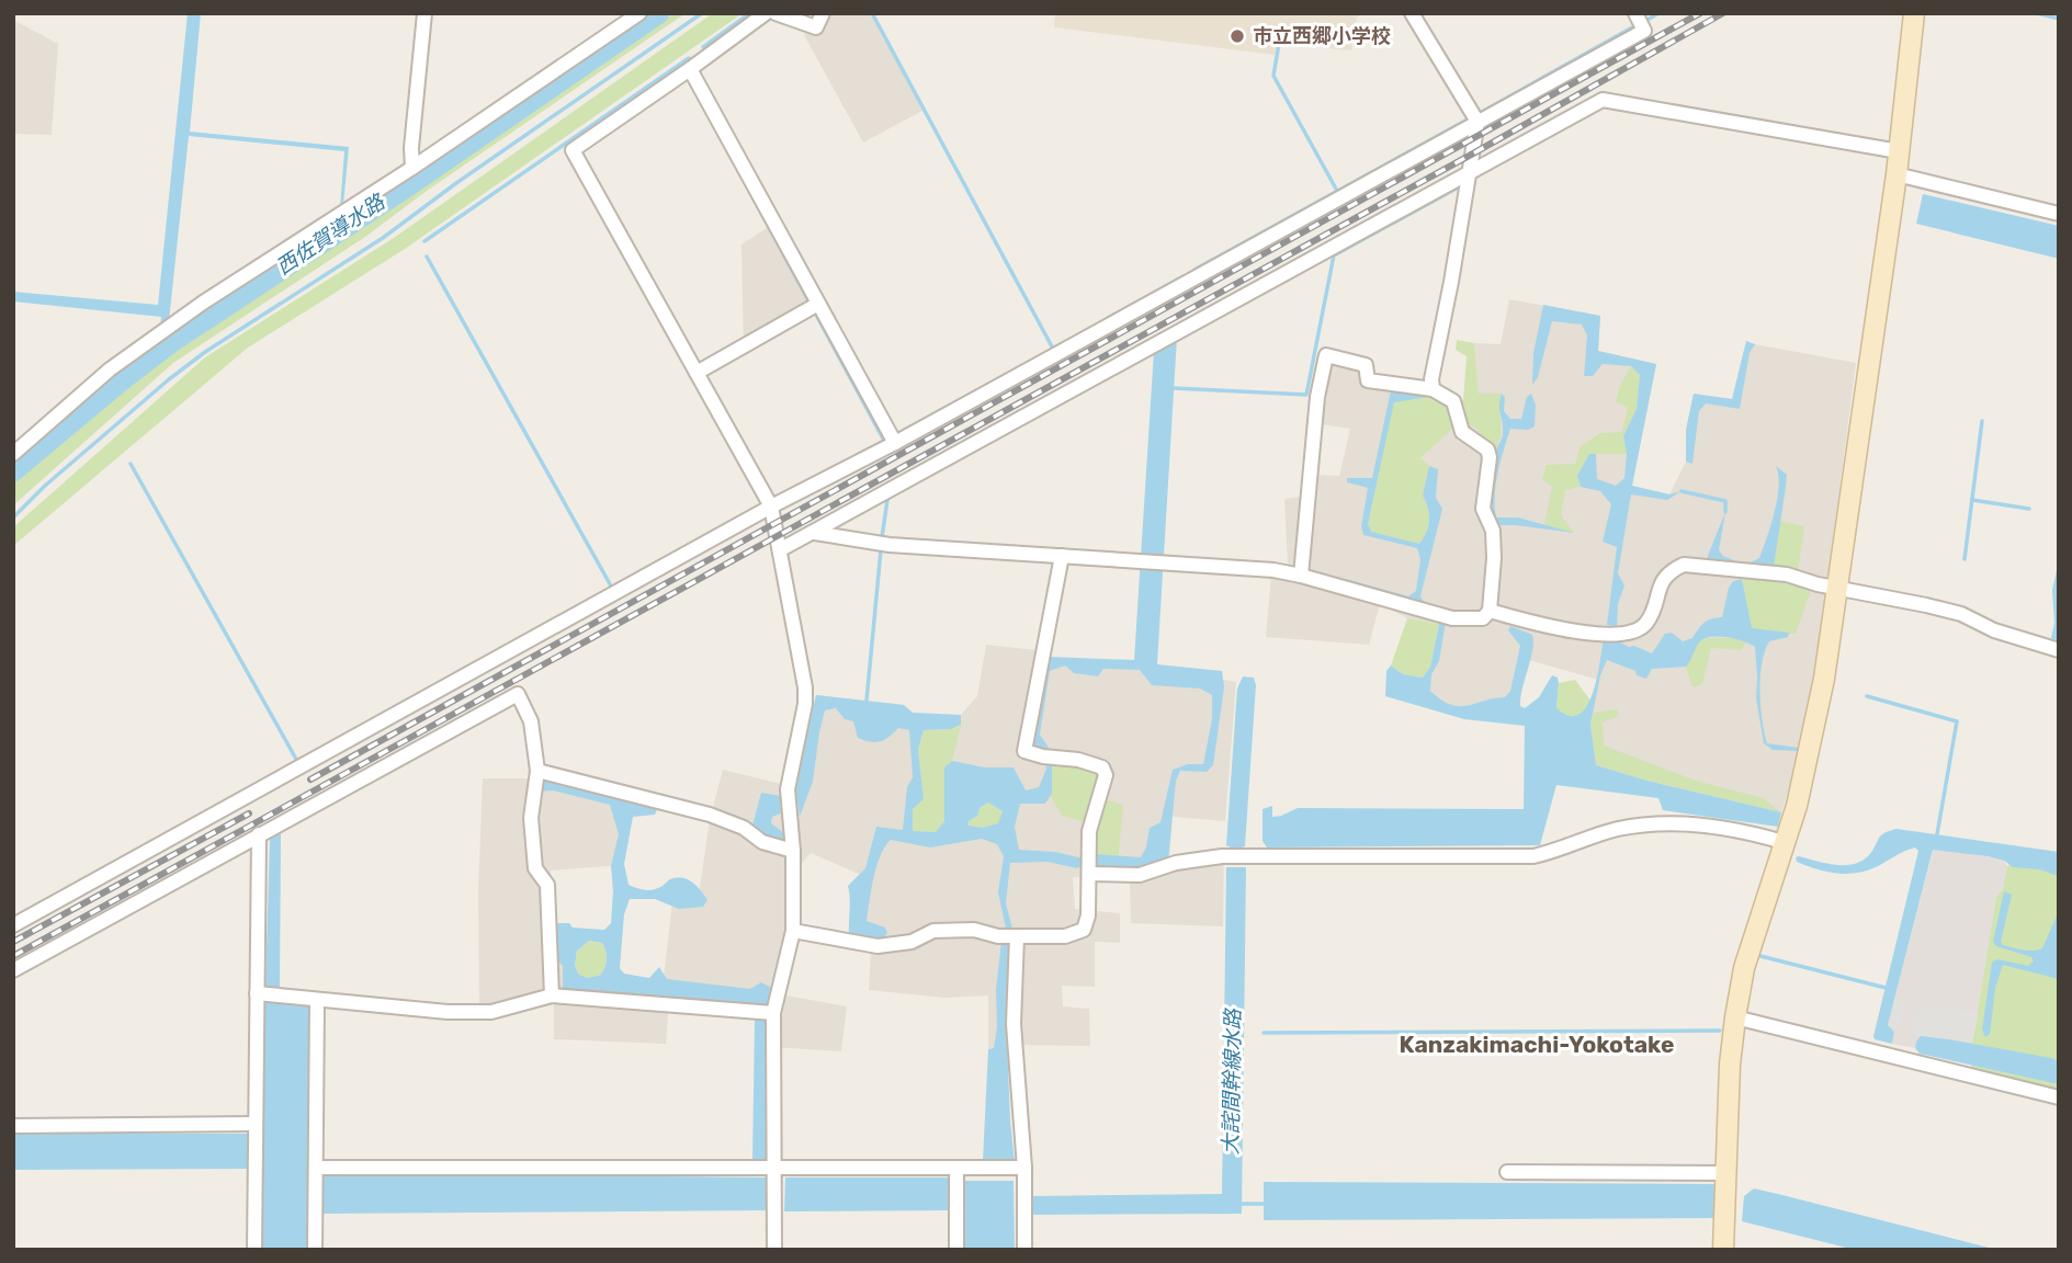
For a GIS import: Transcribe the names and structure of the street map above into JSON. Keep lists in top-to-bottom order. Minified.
{"districts":["Kanzakimachi-Yokotake"],"water":["西佐賀導水路","大詫間幹線水路"],"places":["市立西郷小学校"]}
